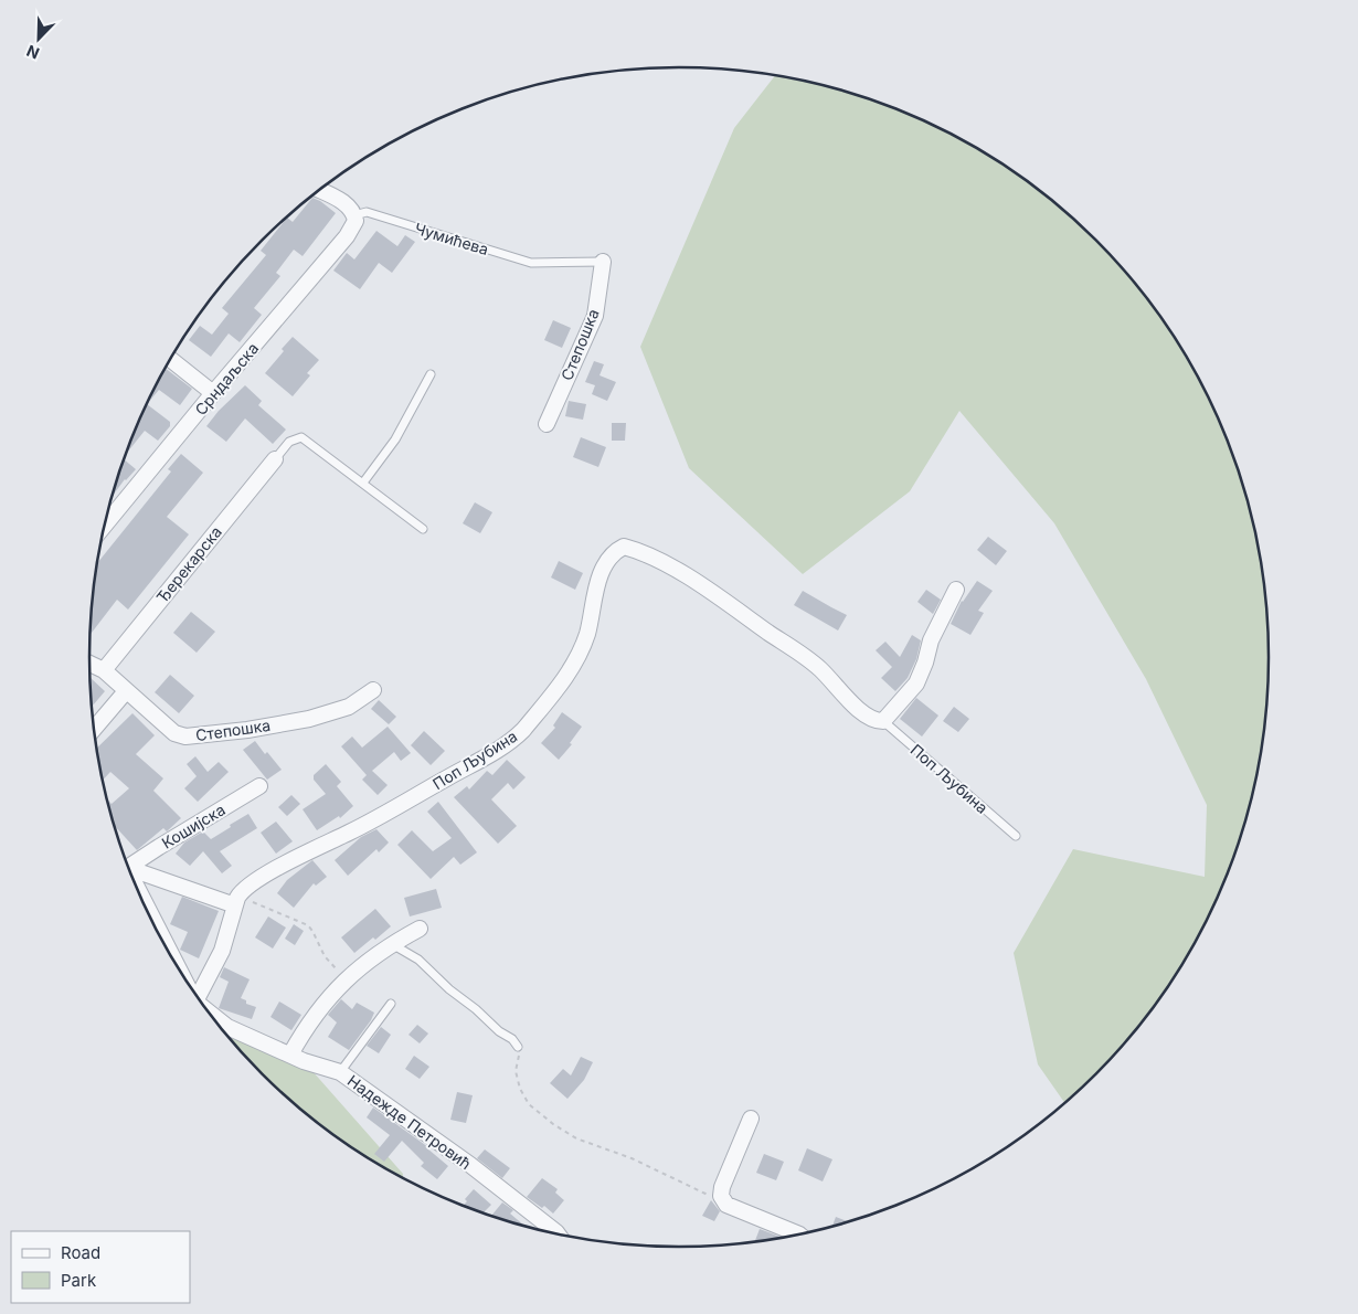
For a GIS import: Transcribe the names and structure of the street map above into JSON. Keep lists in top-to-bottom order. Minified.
{"streets":{"street":["Степошка","Срндаљска","Ђерекарска","Поп Љубина","Кошијска","Надежде Петровић"],"lane":["Чумићева"]},"crossings":[["Чумићева","Степошка"],["Чумићева","Срндаљска"],["Степошка","Ђерекарска"]],"legend":["Road","Park"],"north":"bottom left"}
